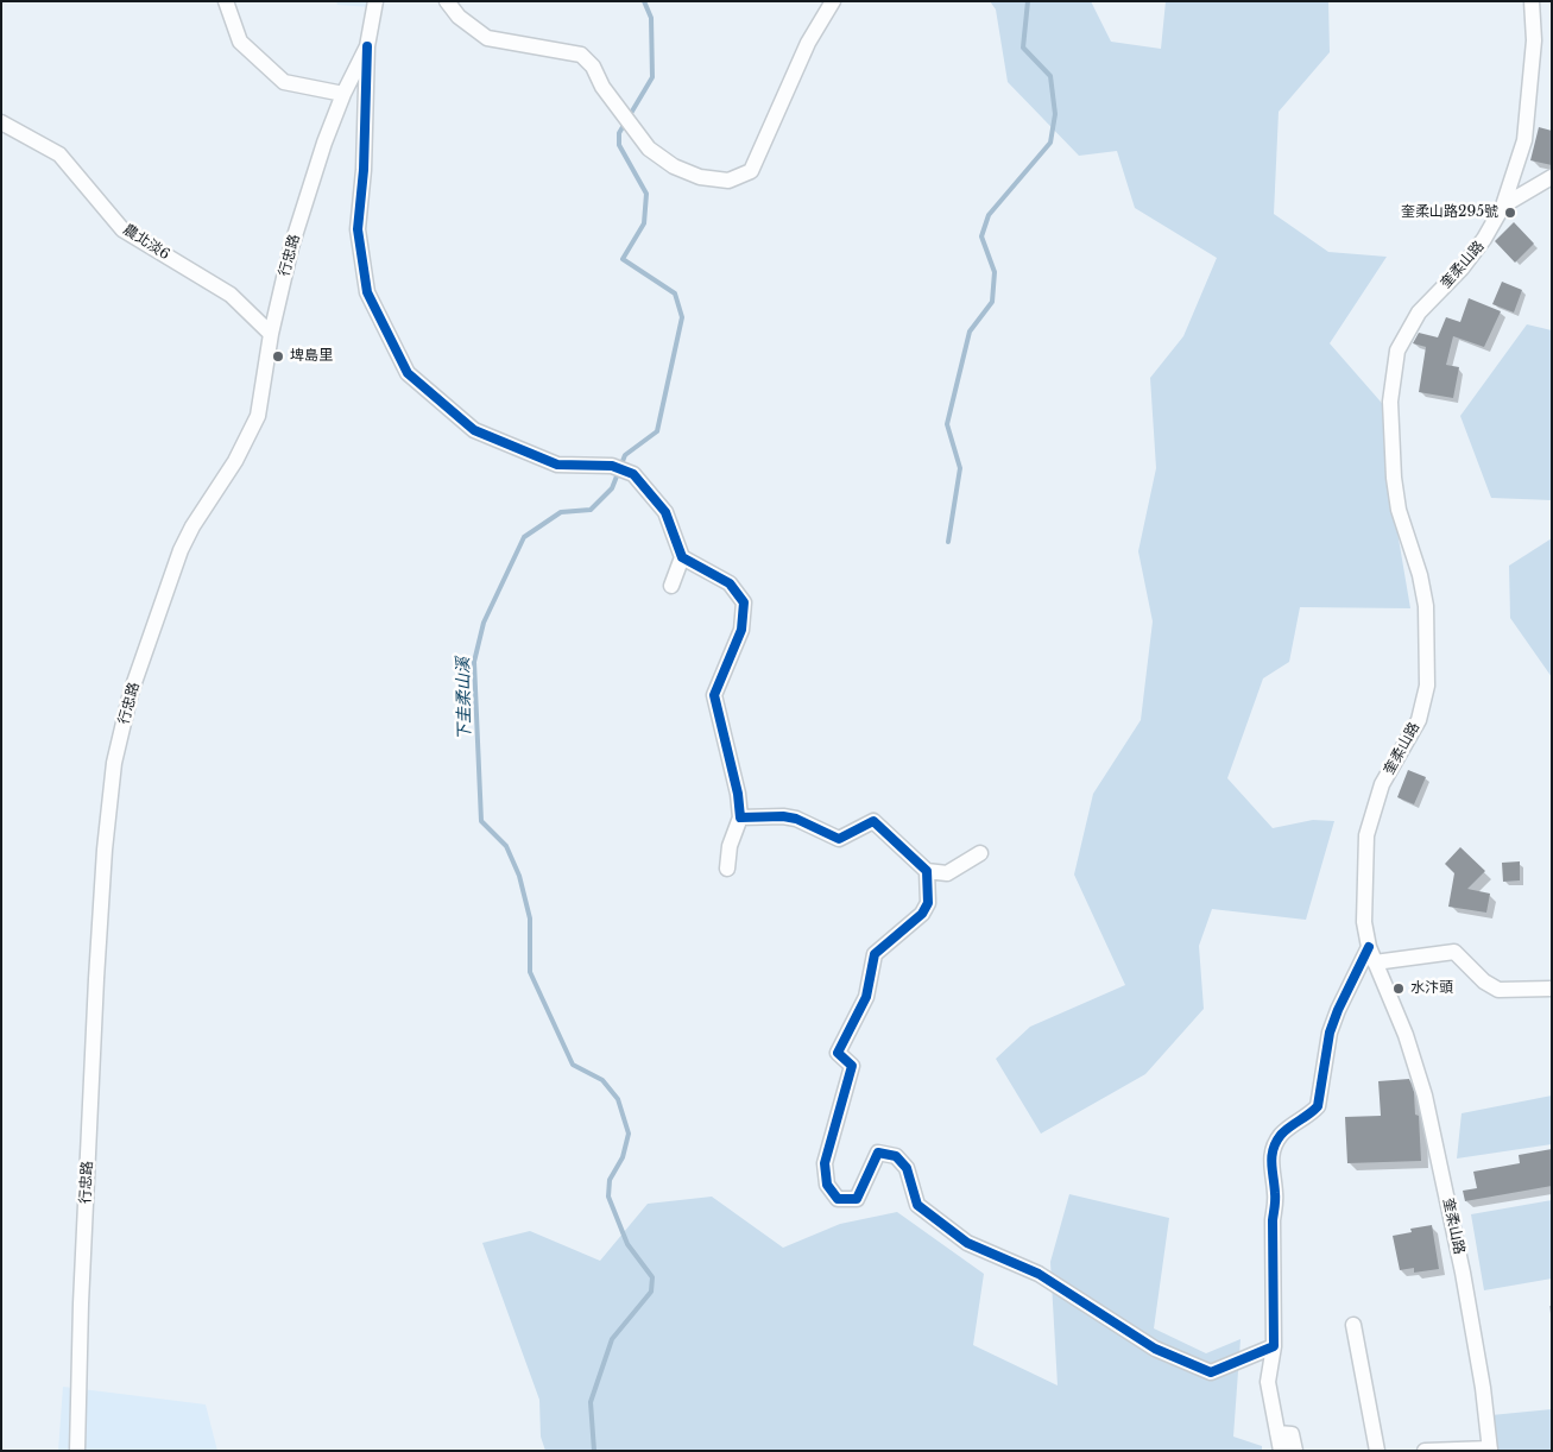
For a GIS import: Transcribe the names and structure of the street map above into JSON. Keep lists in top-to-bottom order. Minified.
{"streets":{"street":["農北淡6","行忠路","奎柔山路"]},"crossings":[["農北淡6","行忠路"]],"water":["下圭柔山溪"],"places":["奎柔山路295號","埤島里","水汴頭"]}
